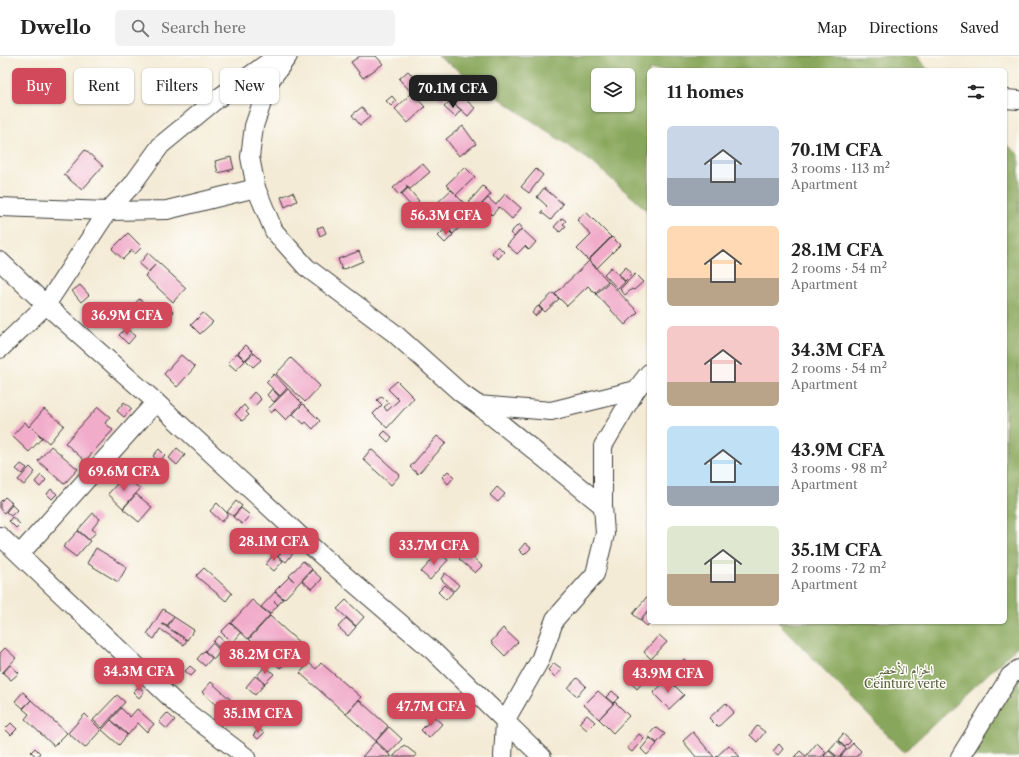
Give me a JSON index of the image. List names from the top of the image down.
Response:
{
  "parks": ["الحزام الأخضر Ceinture verte"],
  "page": {
    "header": "Dwello",
    "search": "Search here",
    "nav": ["Map", "Directions", "Saved"],
    "chip": [
      "Buy",
      "Rent",
      "Filters",
      "New"
    ],
    "heading": "11 homes",
    "price": [
      "70.1M CFA",
      "56.3M CFA",
      "36.9M CFA",
      "69.6M CFA",
      "28.1M CFA",
      "33.7M CFA",
      "38.2M CFA",
      "34.3M CFA",
      "43.9M CFA",
      "47.7M CFA",
      "35.1M CFA"
    ],
    "list": [
      {
        "name": "70.1M CFA",
        "note": "3 rooms · 113 m² · Apartment"
      },
      {
        "name": "28.1M CFA",
        "note": "2 rooms · 54 m² · Apartment"
      },
      {
        "name": "34.3M CFA",
        "note": "2 rooms · 54 m² · Apartment"
      },
      {
        "name": "43.9M CFA",
        "note": "3 rooms · 98 m² · Apartment"
      },
      {
        "name": "35.1M CFA",
        "note": "2 rooms · 72 m² · Apartment"
      }
    ]
  }
}
